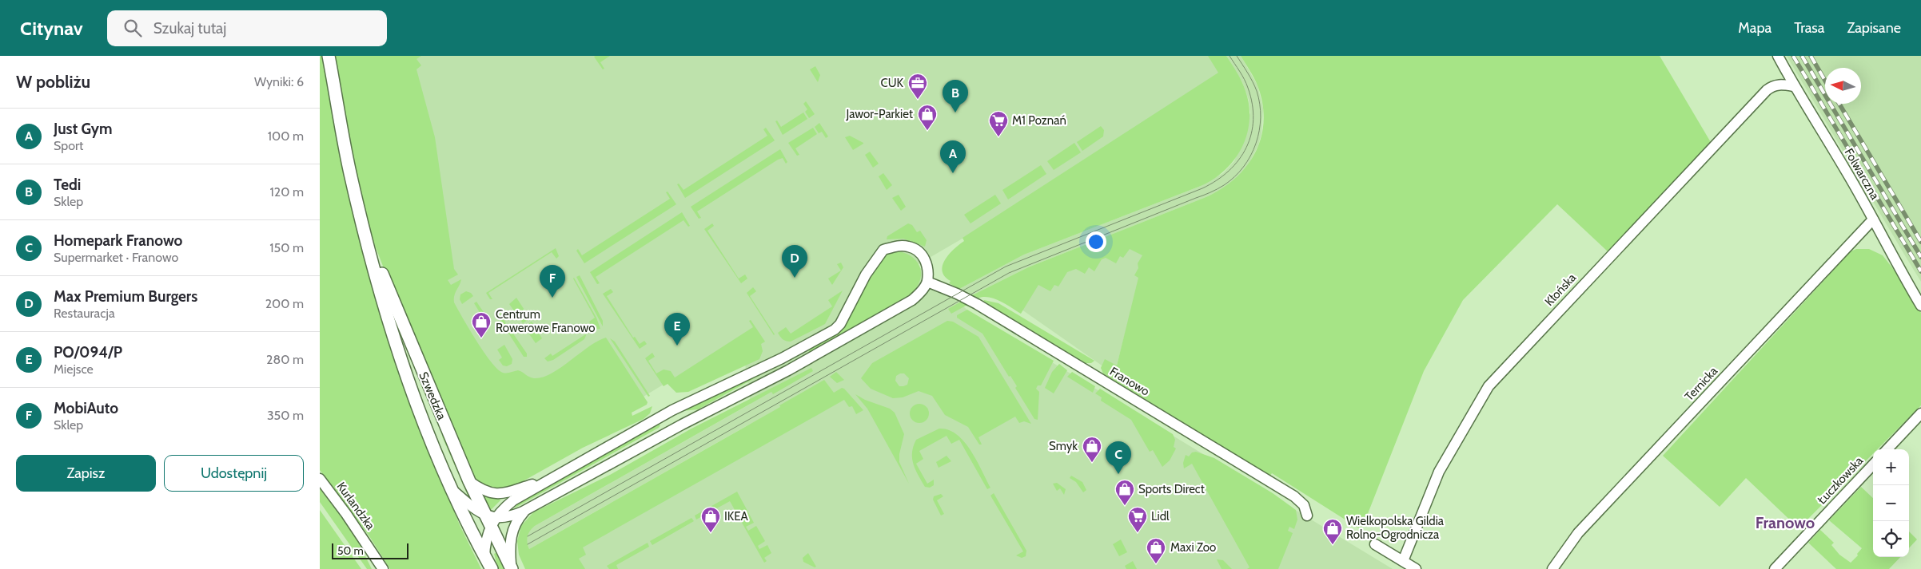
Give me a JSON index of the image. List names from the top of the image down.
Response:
{
  "streets": {
    "street": [
      "Folwarczna",
      "Kłońska",
      "Franowo",
      "Ternicka",
      "Szwedzka",
      "Łuczkowska",
      "Kurlandzka"
    ]
  },
  "crossings": [
    ["Folwarczna", "Kłońska"],
    ["Folwarczna", "Ternicka"]
  ],
  "districts": ["Franowo"],
  "places": {
    "office": ["CUK"],
    "shop": [
      "Jawor-Parkiet",
      "Centrum Rowerowe Franowo",
      "Smyk",
      "Sports Direct",
      "IKEA",
      "Wielkopolska Gildia Rolno-Ogrodnicza",
      "Maxi Zoo"
    ],
    "supermarket": ["M1 Poznań", "Lidl"]
  },
  "scale_bar": "50 m",
  "north": "left",
  "page": {
    "header": "Citynav",
    "search": "Szukaj tutaj",
    "nav": ["Mapa", "Trasa", "Zapisane"],
    "heading": ["W pobliżu", "Wyniki: 6"],
    "pins": [
      "B",
      "A",
      "D",
      "F",
      "E",
      "C"
    ],
    "list": [
      {
        "mark": "A",
        "name": "Just Gym",
        "note": "Sport",
        "value": "100 m"
      },
      {
        "mark": "B",
        "name": "Tedi",
        "note": "Sklep",
        "value": "120 m"
      },
      {
        "mark": "C",
        "name": "Homepark Franowo",
        "note": "Supermarket · Franowo",
        "value": "150 m"
      },
      {
        "mark": "D",
        "name": "Max Premium Burgers",
        "note": "Restauracja",
        "value": "200 m"
      },
      {
        "mark": "E",
        "name": "PO/094/P",
        "note": "Miejsce",
        "value": "280 m"
      },
      {
        "mark": "F",
        "name": "MobiAuto",
        "note": "Sklep",
        "value": "350 m"
      }
    ],
    "buttons": ["Zapisz", "Udostępnij"],
    "map_buttons": ["+", "−"],
    "scale": "50 m"
  }
}
